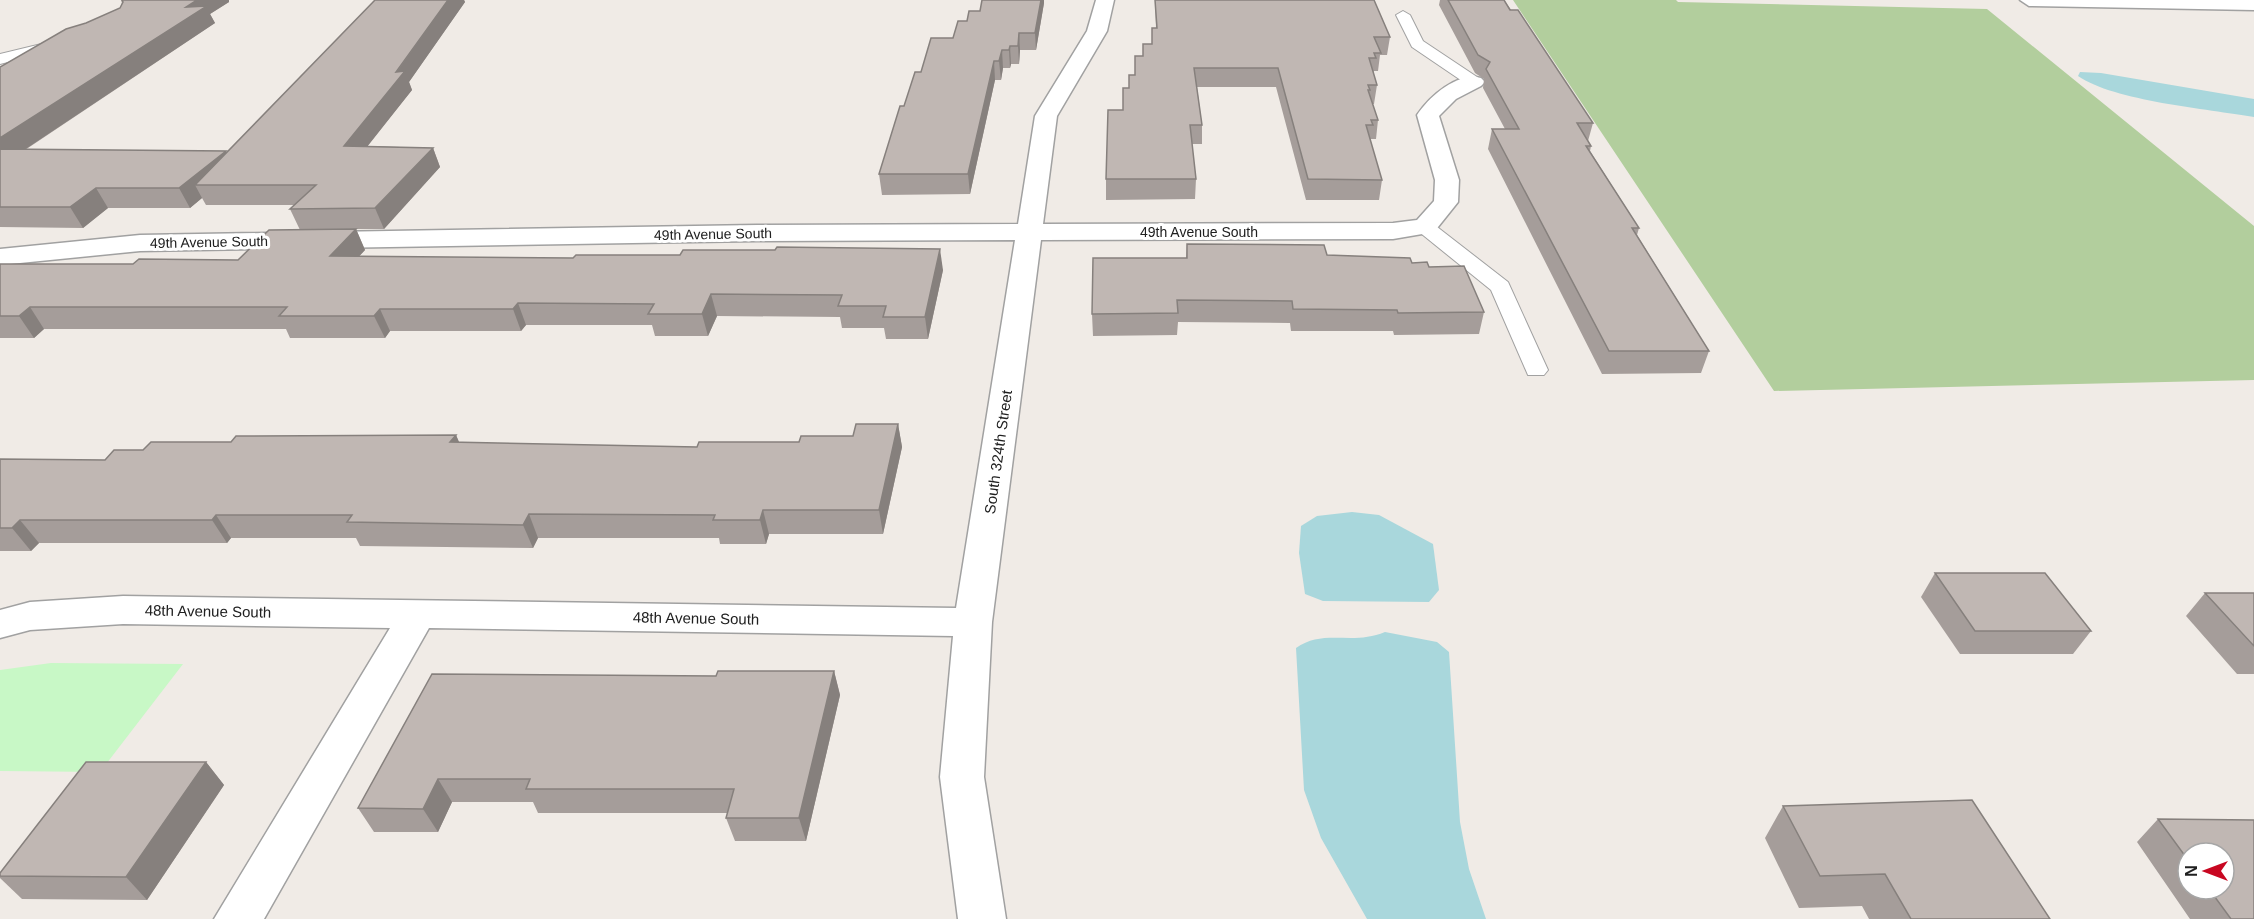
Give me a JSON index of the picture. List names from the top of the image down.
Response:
{
  "streets": {
    "street": ["49th Avenue South", "South 324th Street", "48th Avenue South"]
  },
  "crossings": [
    ["49th Avenue South", "South 324th Street"],
    ["South 324th Street", "48th Avenue South"]
  ],
  "north": "left"
}
